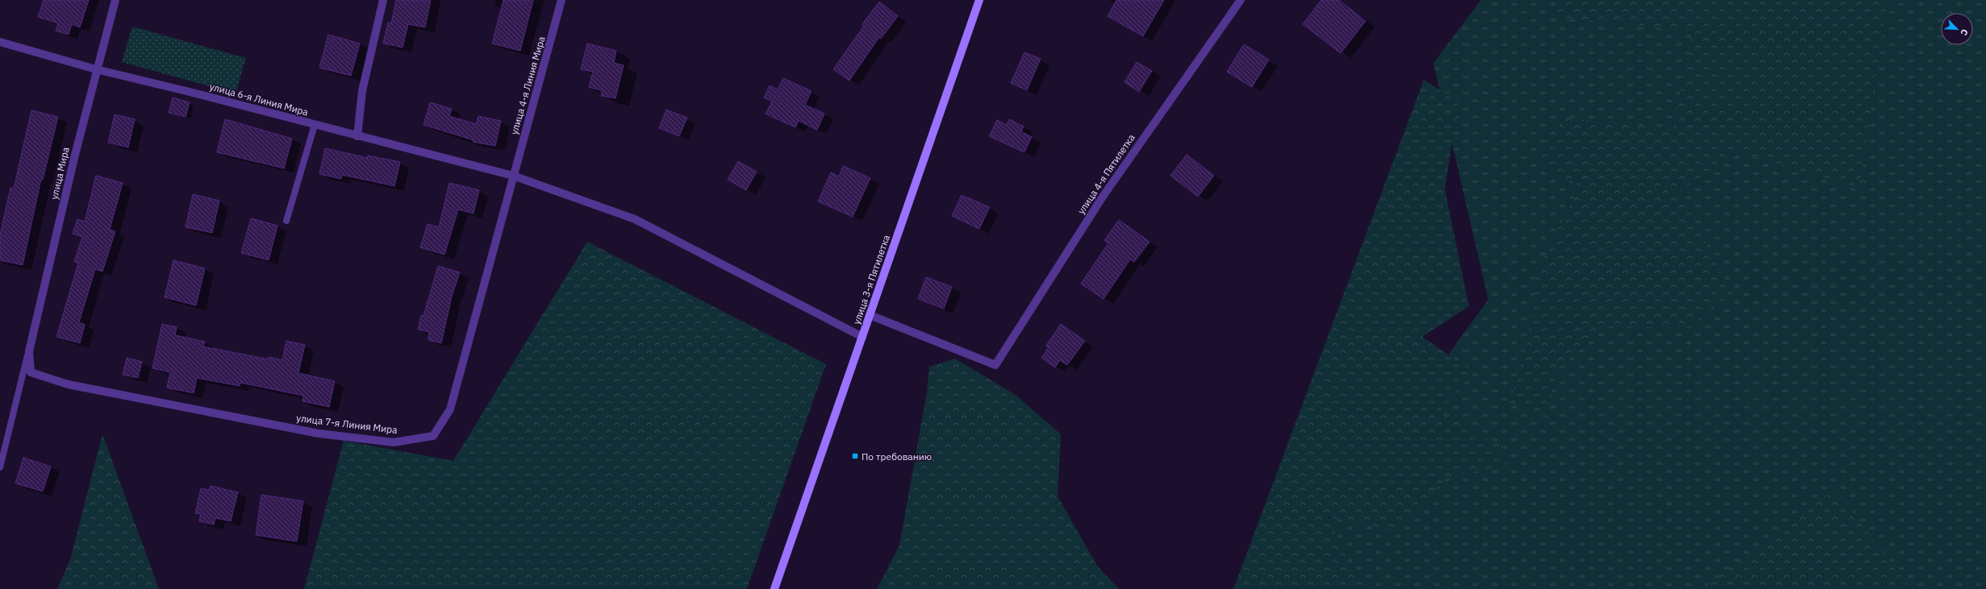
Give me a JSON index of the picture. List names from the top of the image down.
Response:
{
  "streets": {
    "main road": ["улица 3-я Пятилетка"],
    "street": [
      "улица 4-я Линия Мира",
      "улица 6-я Линия Мира",
      "улица Мира",
      "улица 4-я Пятилетка",
      "улица 7-я Линия Мира"
    ]
  },
  "crossings": [
    ["улица 4-я Линия Мира", "улица 6-я Линия Мира"],
    ["улица 4-я Линия Мира", "улица 7-я Линия Мира"],
    ["улица 6-я Линия Мира", "улица Мира"],
    ["улица 6-я Линия Мира", "улица 3-я Пятилетка"],
    ["улица 6-я Линия Мира", "улица 7-я Линия Мира"],
    ["улица Мира", "улица 7-я Линия Мира"],
    ["улица 4-я Пятилетка", "улица 3-я Пятилетка"]
  ],
  "places": {
    "transit": ["По требованию"]
  },
  "north": "bottom right"
}
